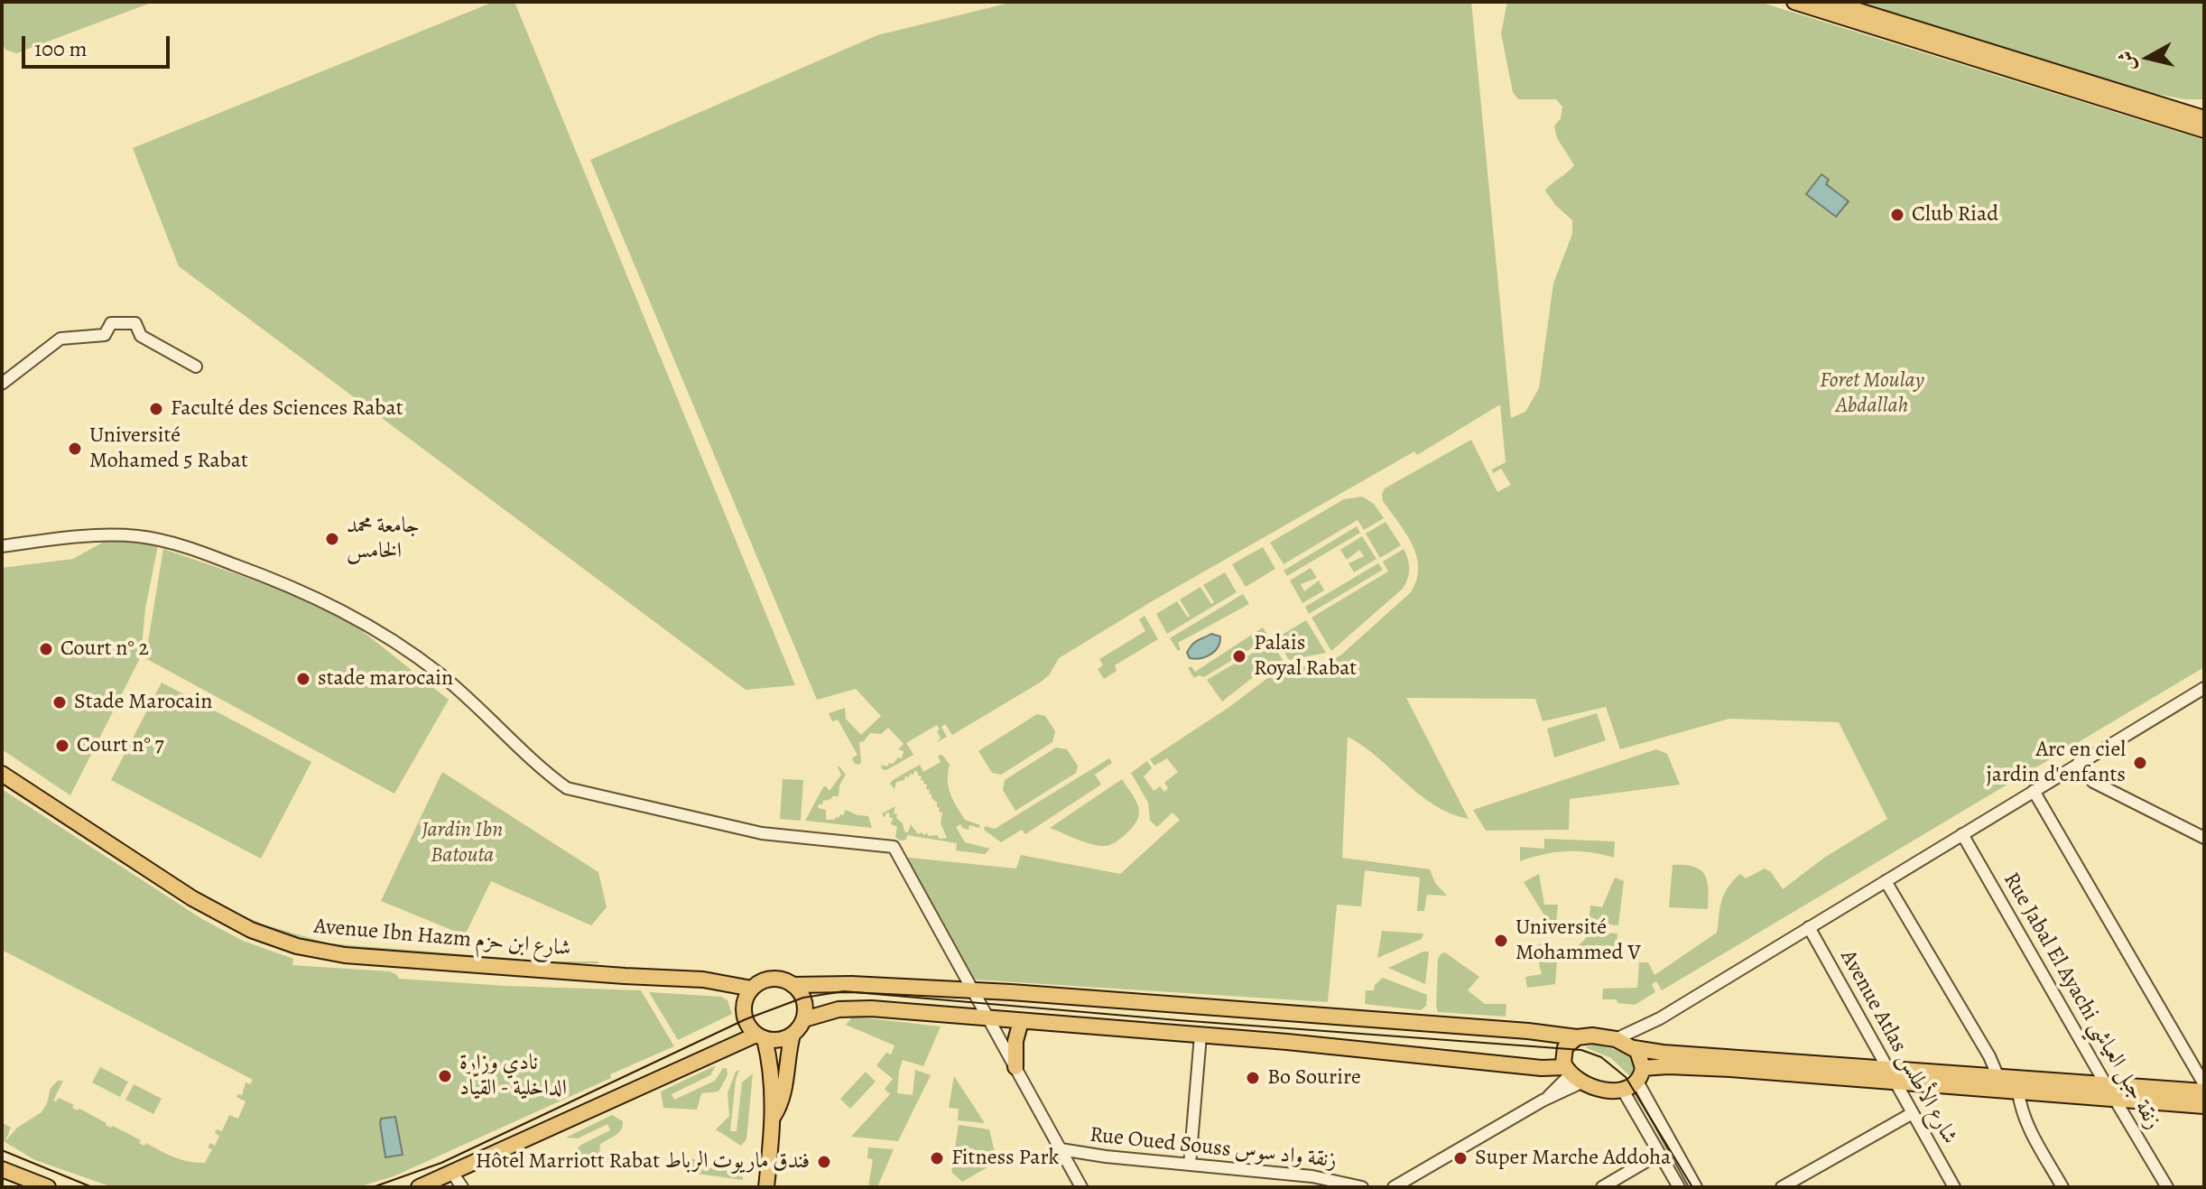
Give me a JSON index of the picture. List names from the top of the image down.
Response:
{
  "streets": {
    "main road": ["Avenue Ibn Hazm شارع ابن حزم"],
    "street": ["Rue Jabal El Ayachi زنقة جبل العياشي", "Avenue Atlas شارع الأطلس", "Rue Oued Souss زنقة واد سوس"]
  },
  "parks": ["Foret Moulay Abdallah", "Jardin Ibn Batouta"],
  "places": [
    "Club Riad",
    "Faculté des Sciences Rabat",
    "Université Mohamed 5 Rabat",
    "جامعة محمد الخامس",
    "Court n° 2",
    "Palais Royal Rabat",
    "stade marocain",
    "Stade Marocain",
    "Court n° 7",
    "Arc en ciel jardin d'enfants",
    "Université Mohammed V",
    "نادي وزارة الداخلية - القيّاد",
    "Bo Sourire",
    "Fitness Park",
    "Super Marche Addoha",
    "Hôtel Marriott Rabat فندق ماريوت الرباط"
  ],
  "scale_bar": "100 m",
  "north": "left"
}
